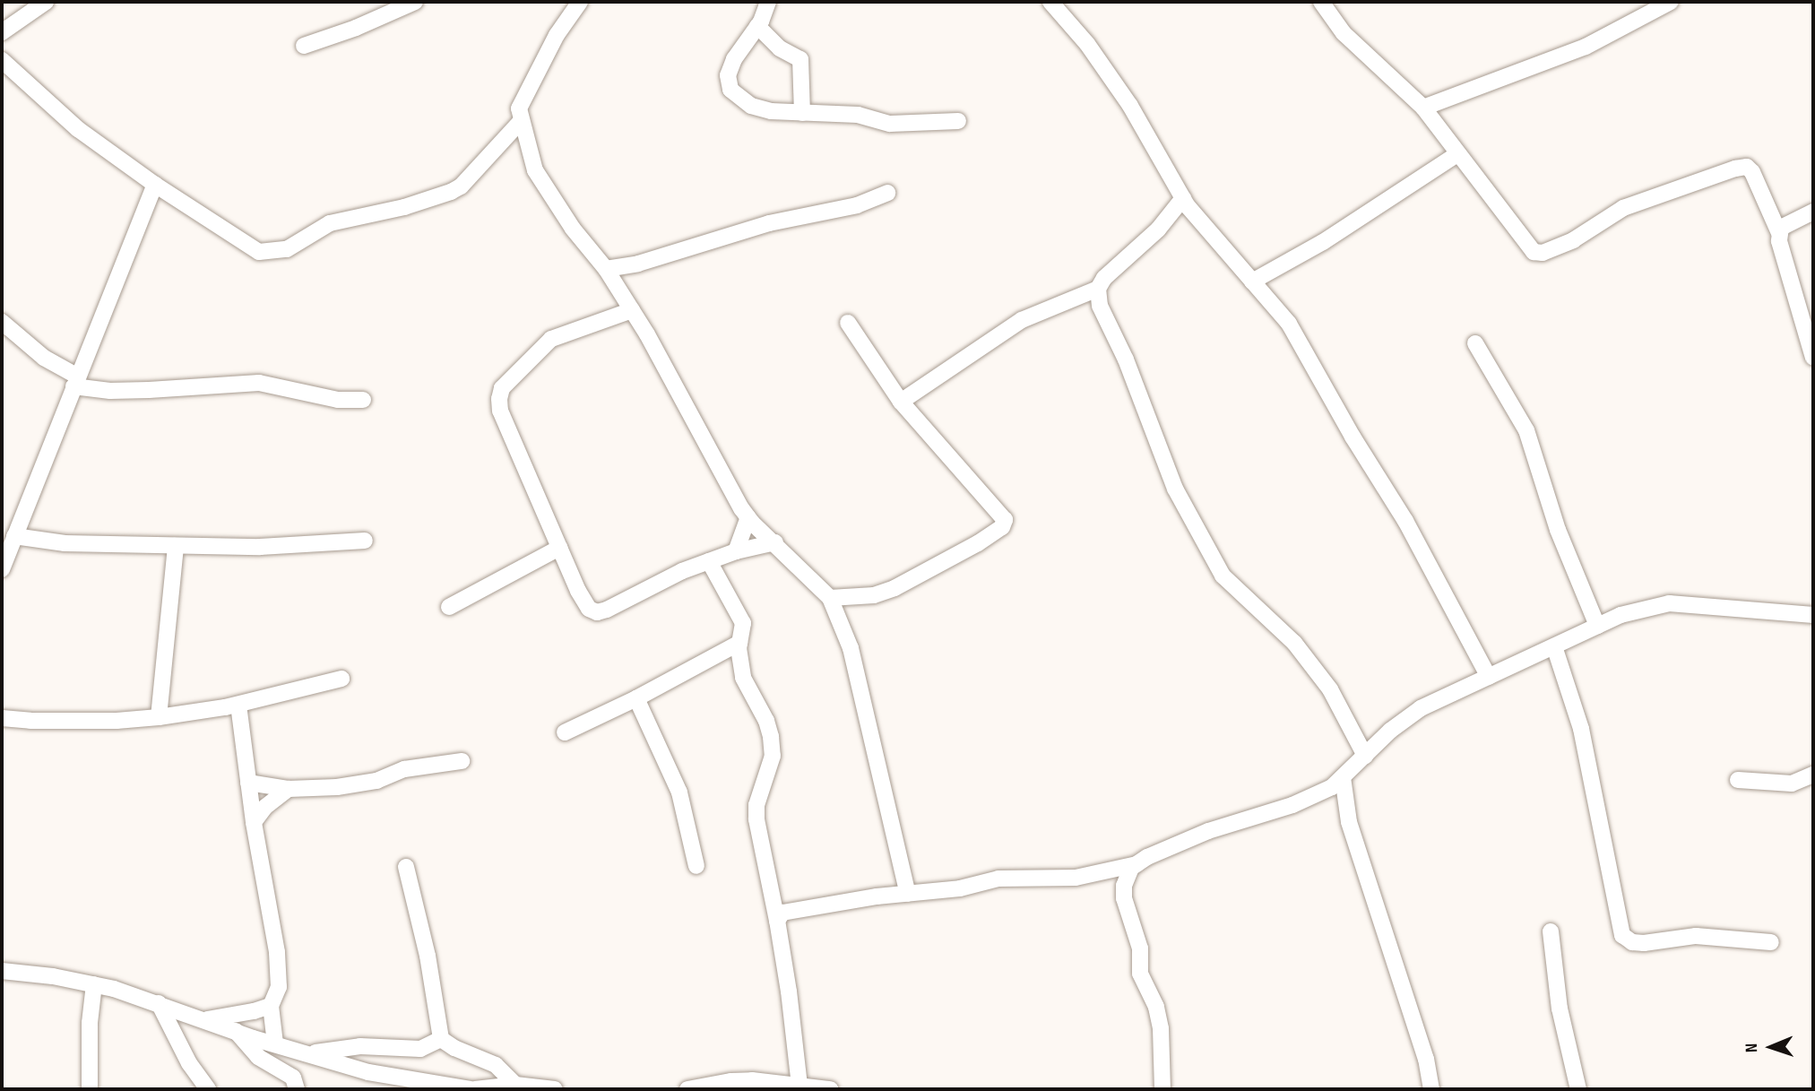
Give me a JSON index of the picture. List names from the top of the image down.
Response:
{
  "north": "left"
}
